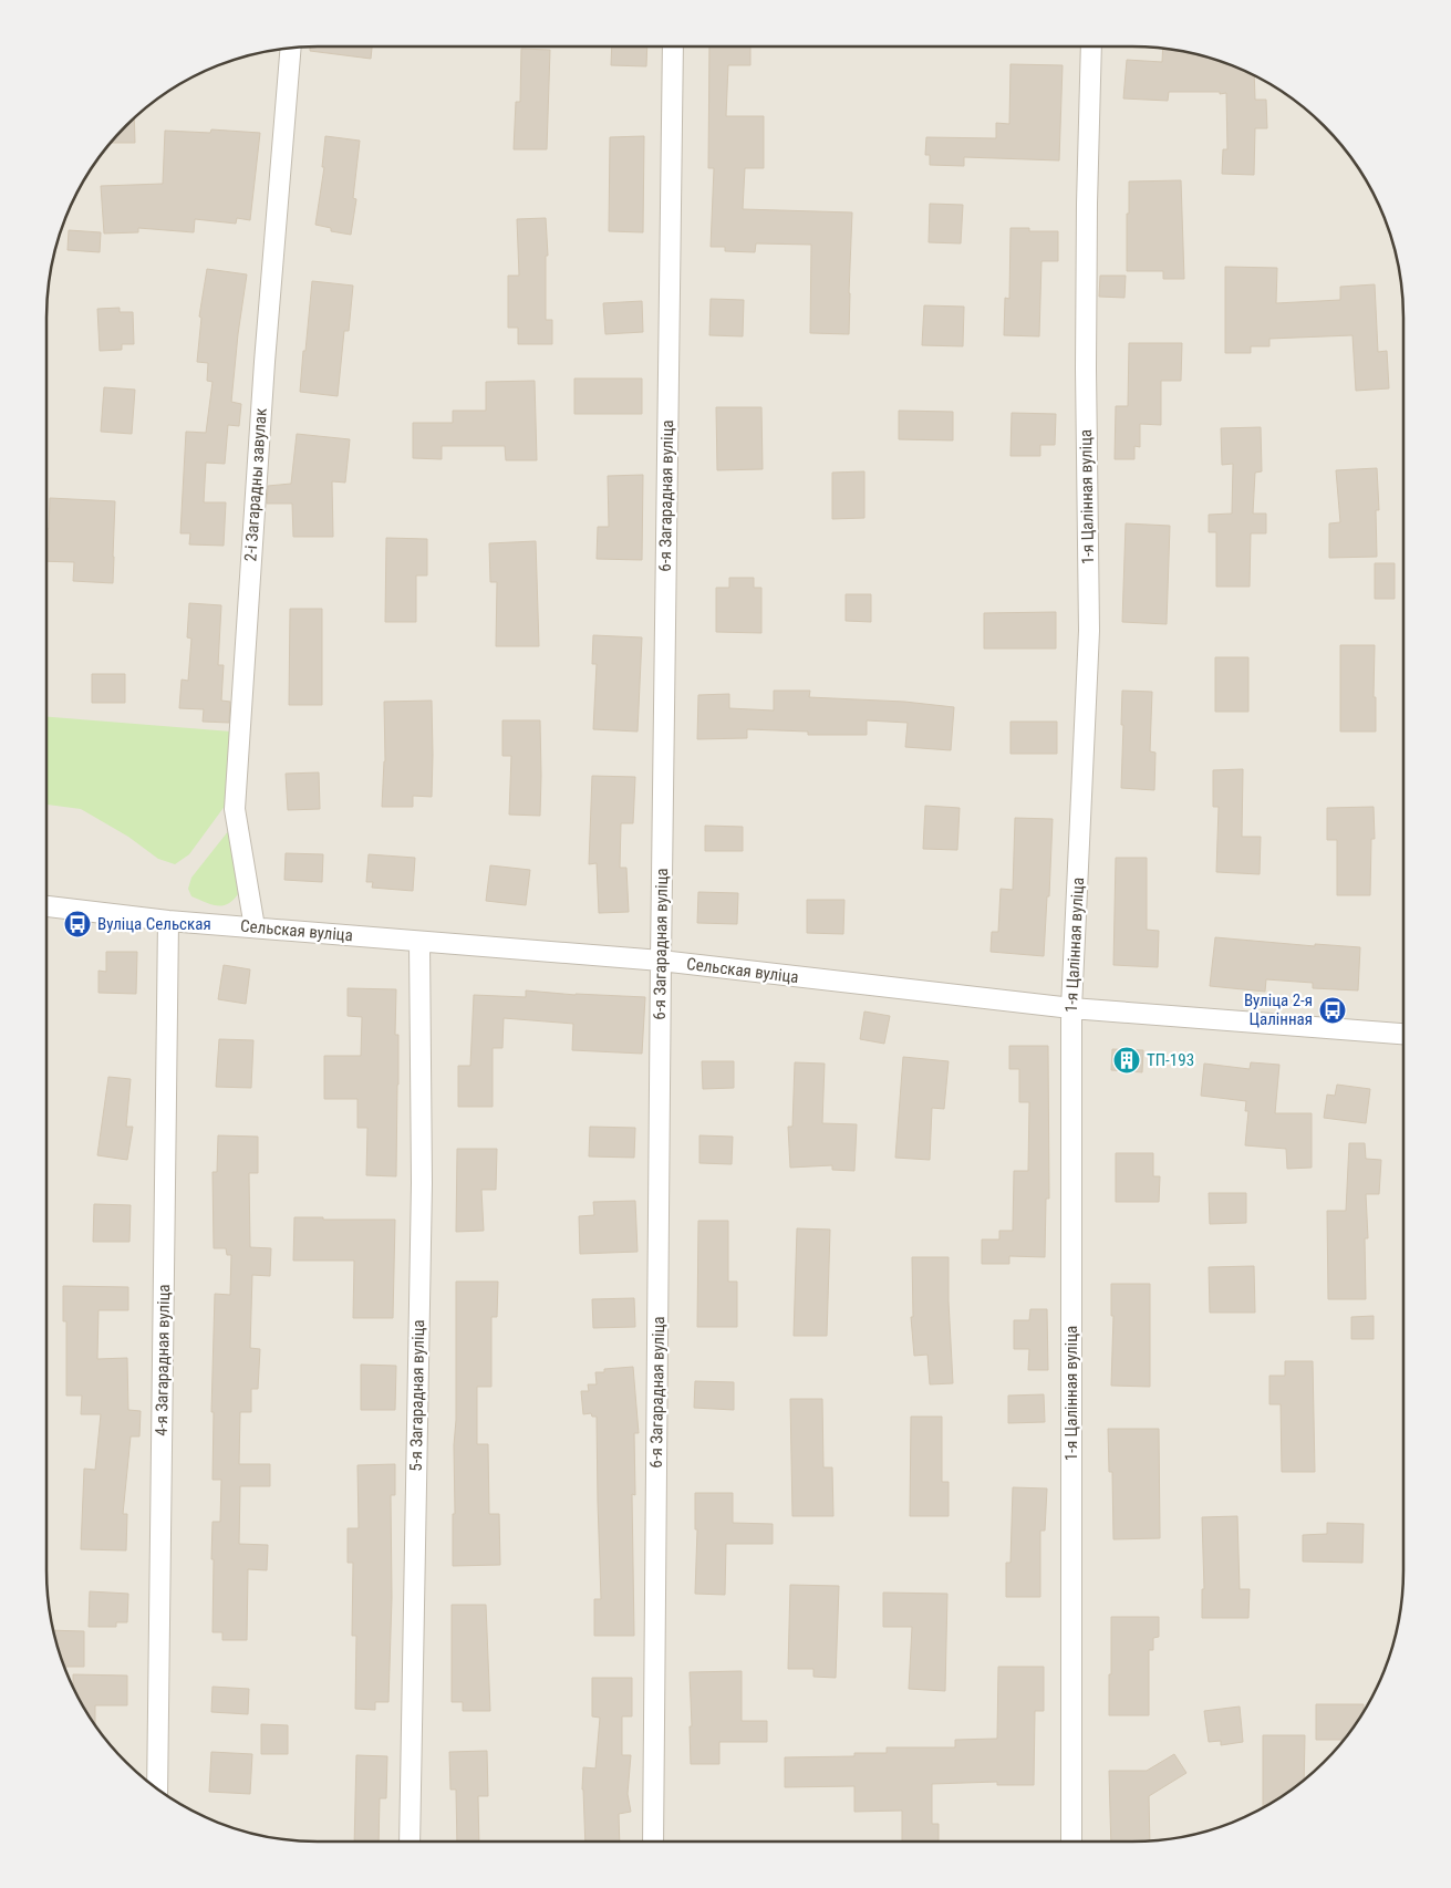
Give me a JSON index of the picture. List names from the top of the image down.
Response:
{
  "streets": {
    "street": [
      "2-і Загарадны завулак",
      "6-я Загарадная вуліца",
      "1-я Цалінная вуліца",
      "Сельская вуліца",
      "4-я Загарадная вуліца",
      "5-я Загарадная вуліца"
    ]
  },
  "crossings": [
    ["2-і Загарадны завулак", "Сельская вуліца"],
    ["6-я Загарадная вуліца", "Сельская вуліца"],
    ["1-я Цалінная вуліца", "Сельская вуліца"],
    ["Сельская вуліца", "4-я Загарадная вуліца"],
    ["Сельская вуліца", "5-я Загарадная вуліца"]
  ],
  "places": {
    "bus stop": ["Вуліца Сельская", "Вуліца 2-я Цалінная"],
    "building": ["ТП-193"]
  }
}
